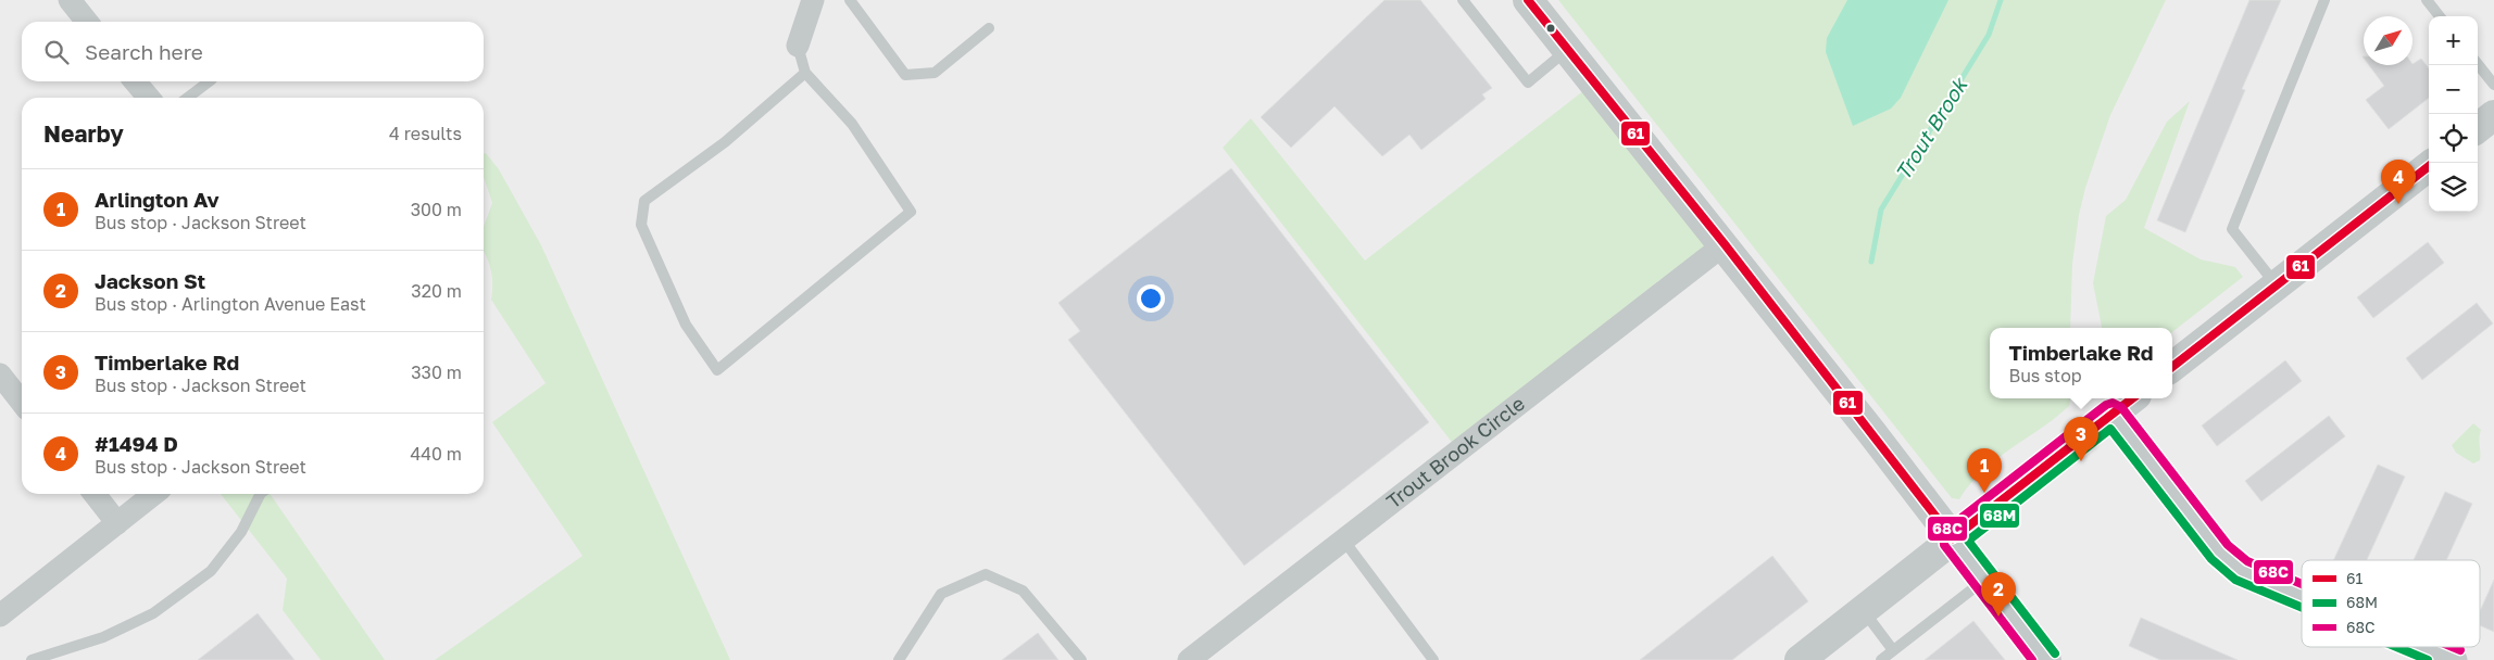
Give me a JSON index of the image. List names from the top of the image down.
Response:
{
  "streets": {
    "street": ["Trout Brook Circle"]
  },
  "water": ["Trout Brook"],
  "lines": ["transit line 61", "transit line 68C", "transit line 68M"],
  "legend": ["61", "68M", "68C"],
  "north": "top right",
  "page": {
    "map_buttons": ["+", "−"],
    "search": "Search here",
    "heading": ["Nearby", "4 results"],
    "pins": [
      "4",
      "3",
      "1",
      "2"
    ],
    "list": [
      {
        "mark": "1",
        "name": "Arlington Av",
        "note": "Bus stop · Jackson Street",
        "value": "300 m"
      },
      {
        "mark": "2",
        "name": "Jackson St",
        "note": "Bus stop · Arlington Avenue East",
        "value": "320 m"
      },
      {
        "mark": "3",
        "name": "Timberlake Rd",
        "note": "Bus stop · Jackson Street",
        "value": "330 m"
      },
      {
        "mark": "4",
        "name": "#1494 D",
        "note": "Bus stop · Jackson Street",
        "value": "440 m"
      }
    ],
    "popup": ["Timberlake Rd", "Bus stop"]
  }
}
